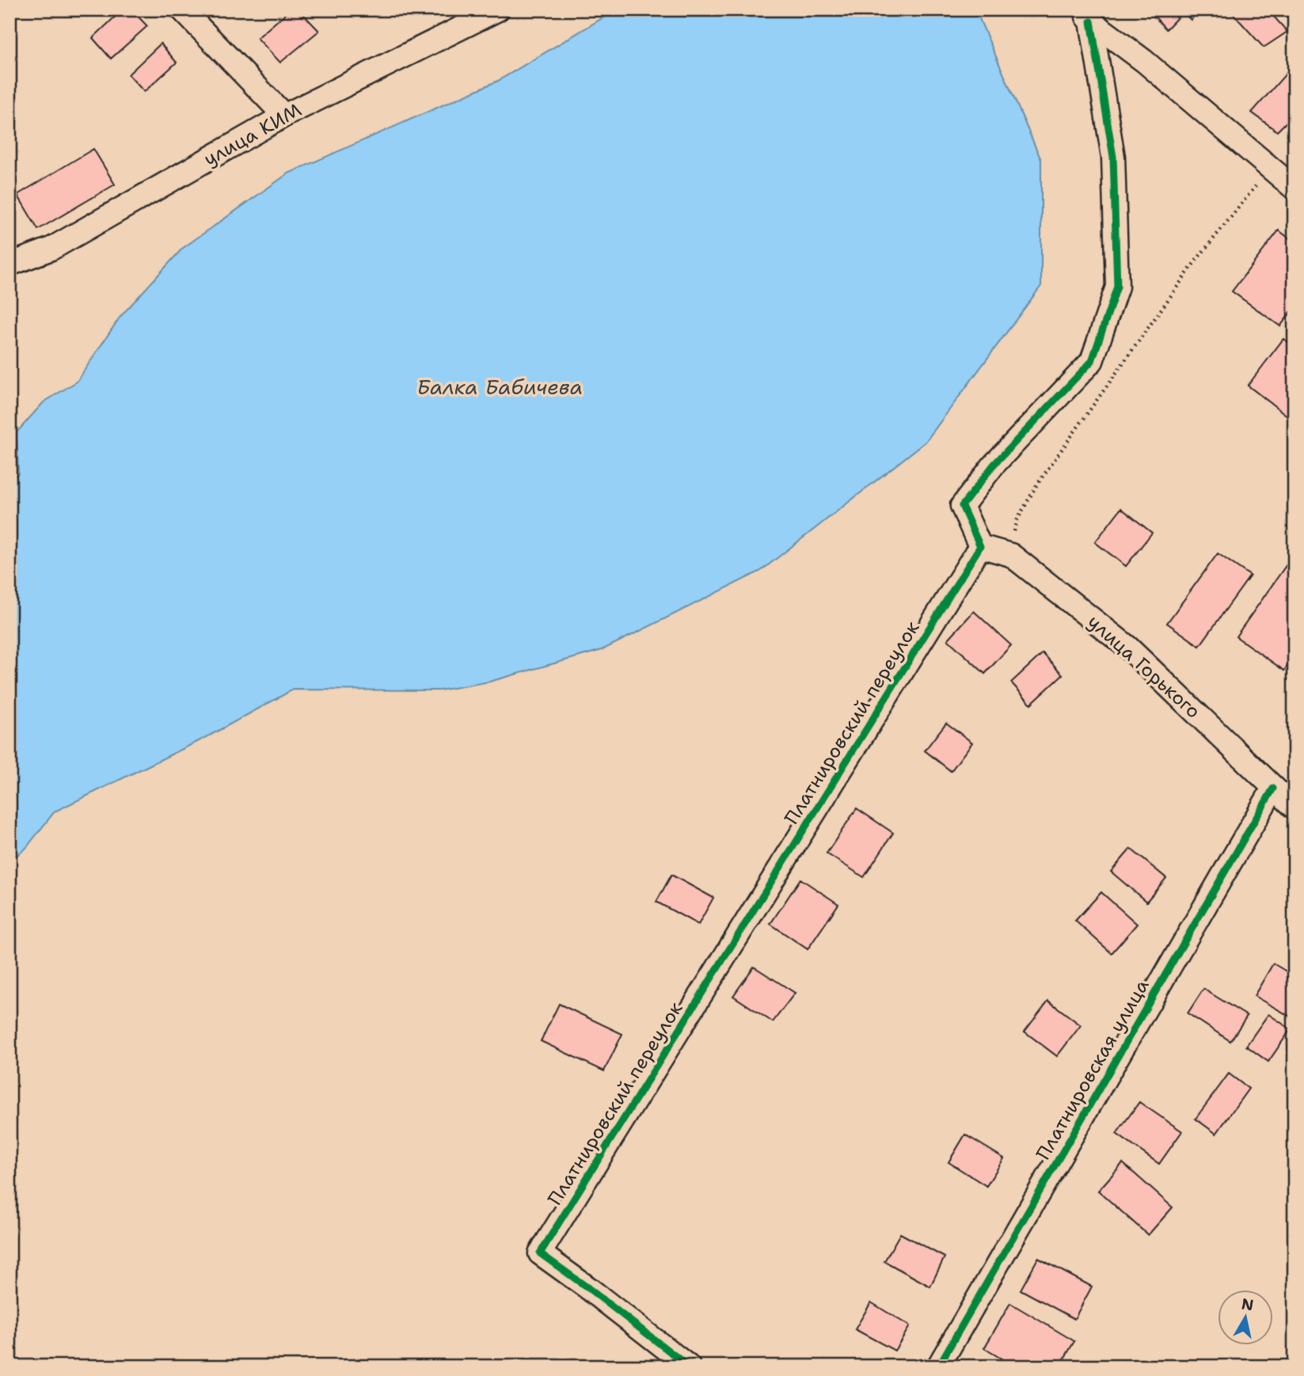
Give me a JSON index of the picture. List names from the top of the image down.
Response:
{
  "streets": {
    "street": [
      "улица КИМ",
      "улица Горького",
      "Платнировский переулок",
      "Платнировская улица"
    ]
  },
  "crossings": [
    ["улица Горького", "Платнировский переулок"],
    ["улица Горького", "Платнировская улица"]
  ],
  "water": ["Балка Бабичева"],
  "north": "top"
}
